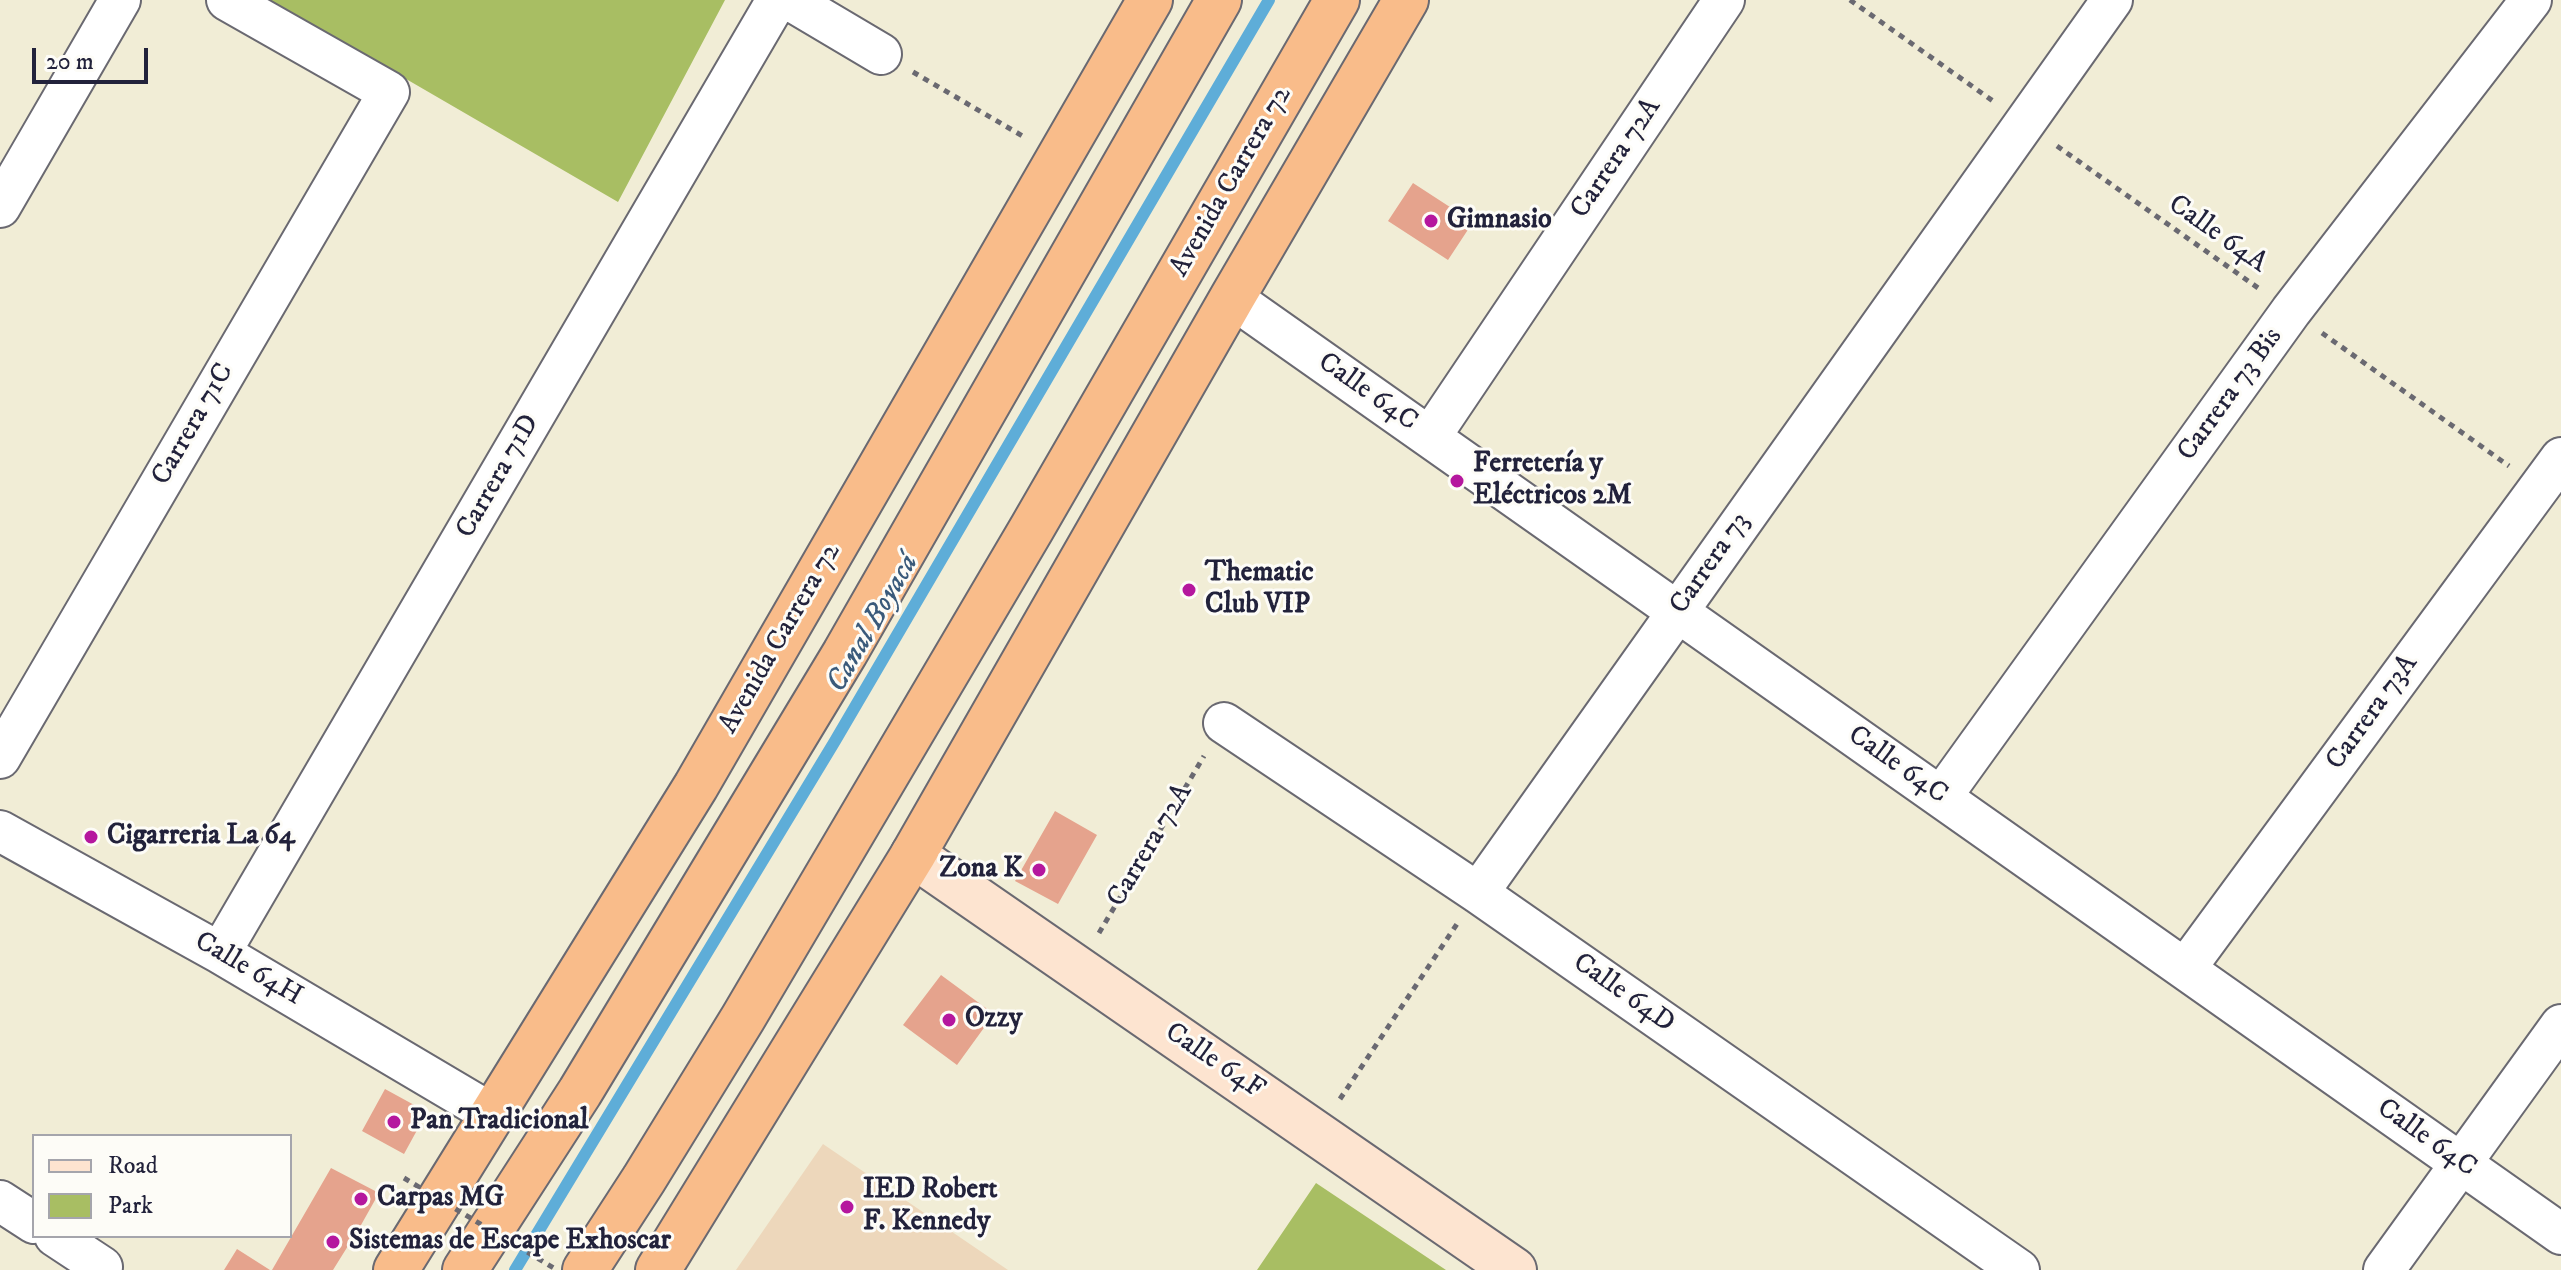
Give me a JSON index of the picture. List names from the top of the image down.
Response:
{
  "streets": {
    "highway": ["Avenida Carrera 72"],
    "street": [
      "Carrera 72A",
      "Calle 64C",
      "Carrera 73 Bis",
      "Carrera 71C",
      "Carrera 71D",
      "Carrera 73",
      "Carrera 73A",
      "Calle 64H",
      "Calle 64D",
      "Calle 64F"
    ],
    "path": ["Calle 64A"]
  },
  "crossings": [
    ["Carrera 72A", "Calle 64C"],
    ["Carrera 72A", "Calle 64D"],
    ["Carrera 72A", "Calle 64F"],
    ["Avenida Carrera 72", "Calle 64C"],
    ["Avenida Carrera 72", "Calle 64H"],
    ["Avenida Carrera 72", "Calle 64F"],
    ["Calle 64A", "Carrera 73 Bis"],
    ["Calle 64A", "Carrera 73"],
    ["Calle 64A", "Carrera 73A"],
    ["Calle 64C", "Carrera 73 Bis"],
    ["Calle 64C", "Carrera 73"],
    ["Calle 64C", "Carrera 73A"],
    ["Carrera 71D", "Calle 64H"],
    ["Carrera 73", "Calle 64D"]
  ],
  "water": ["Canal Boyacá"],
  "places": [
    "Gimnasio",
    "Ferretería y Eléctricos 2M",
    "Thematic Club VIP",
    "Cigarreria La 64",
    "Zona K",
    "Ozzy",
    "Pan Tradicional",
    "Carpas MG",
    "IED Robert F. Kennedy",
    "Sistemas de Escape Exhoscar"
  ],
  "legend": ["Road", "Park"],
  "scale_bar": "20 m"
}
